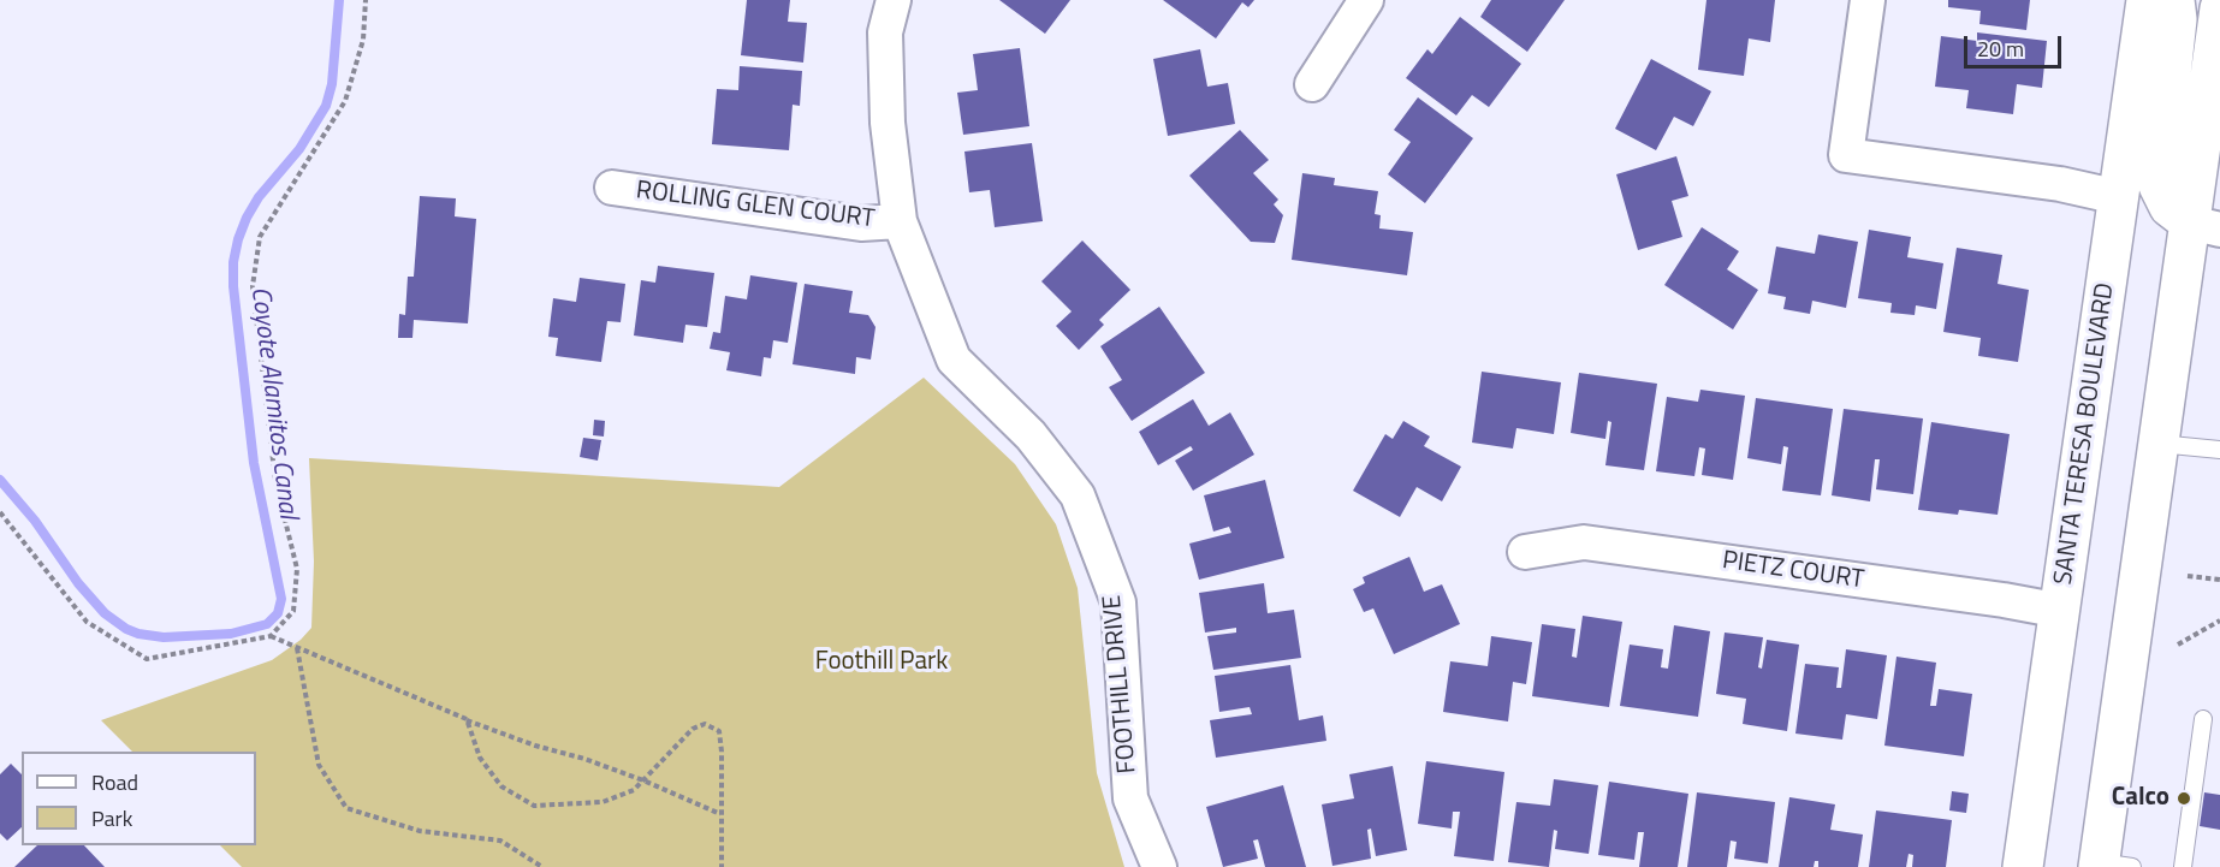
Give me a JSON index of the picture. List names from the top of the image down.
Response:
{
  "streets": {
    "main road": ["SANTA TERESA BOULEVARD"],
    "street": ["ROLLING GLEN COURT", "PIETZ COURT", "FOOTHILL DRIVE"]
  },
  "crossings": [
    ["ROLLING GLEN COURT", "FOOTHILL DRIVE"],
    ["SANTA TERESA BOULEVARD", "PIETZ COURT"]
  ],
  "water": ["Coyote Alamitos Canal"],
  "parks": ["Foothill Park"],
  "places": ["Calco"],
  "legend": ["Road", "Park"],
  "scale_bar": "20 m"
}
